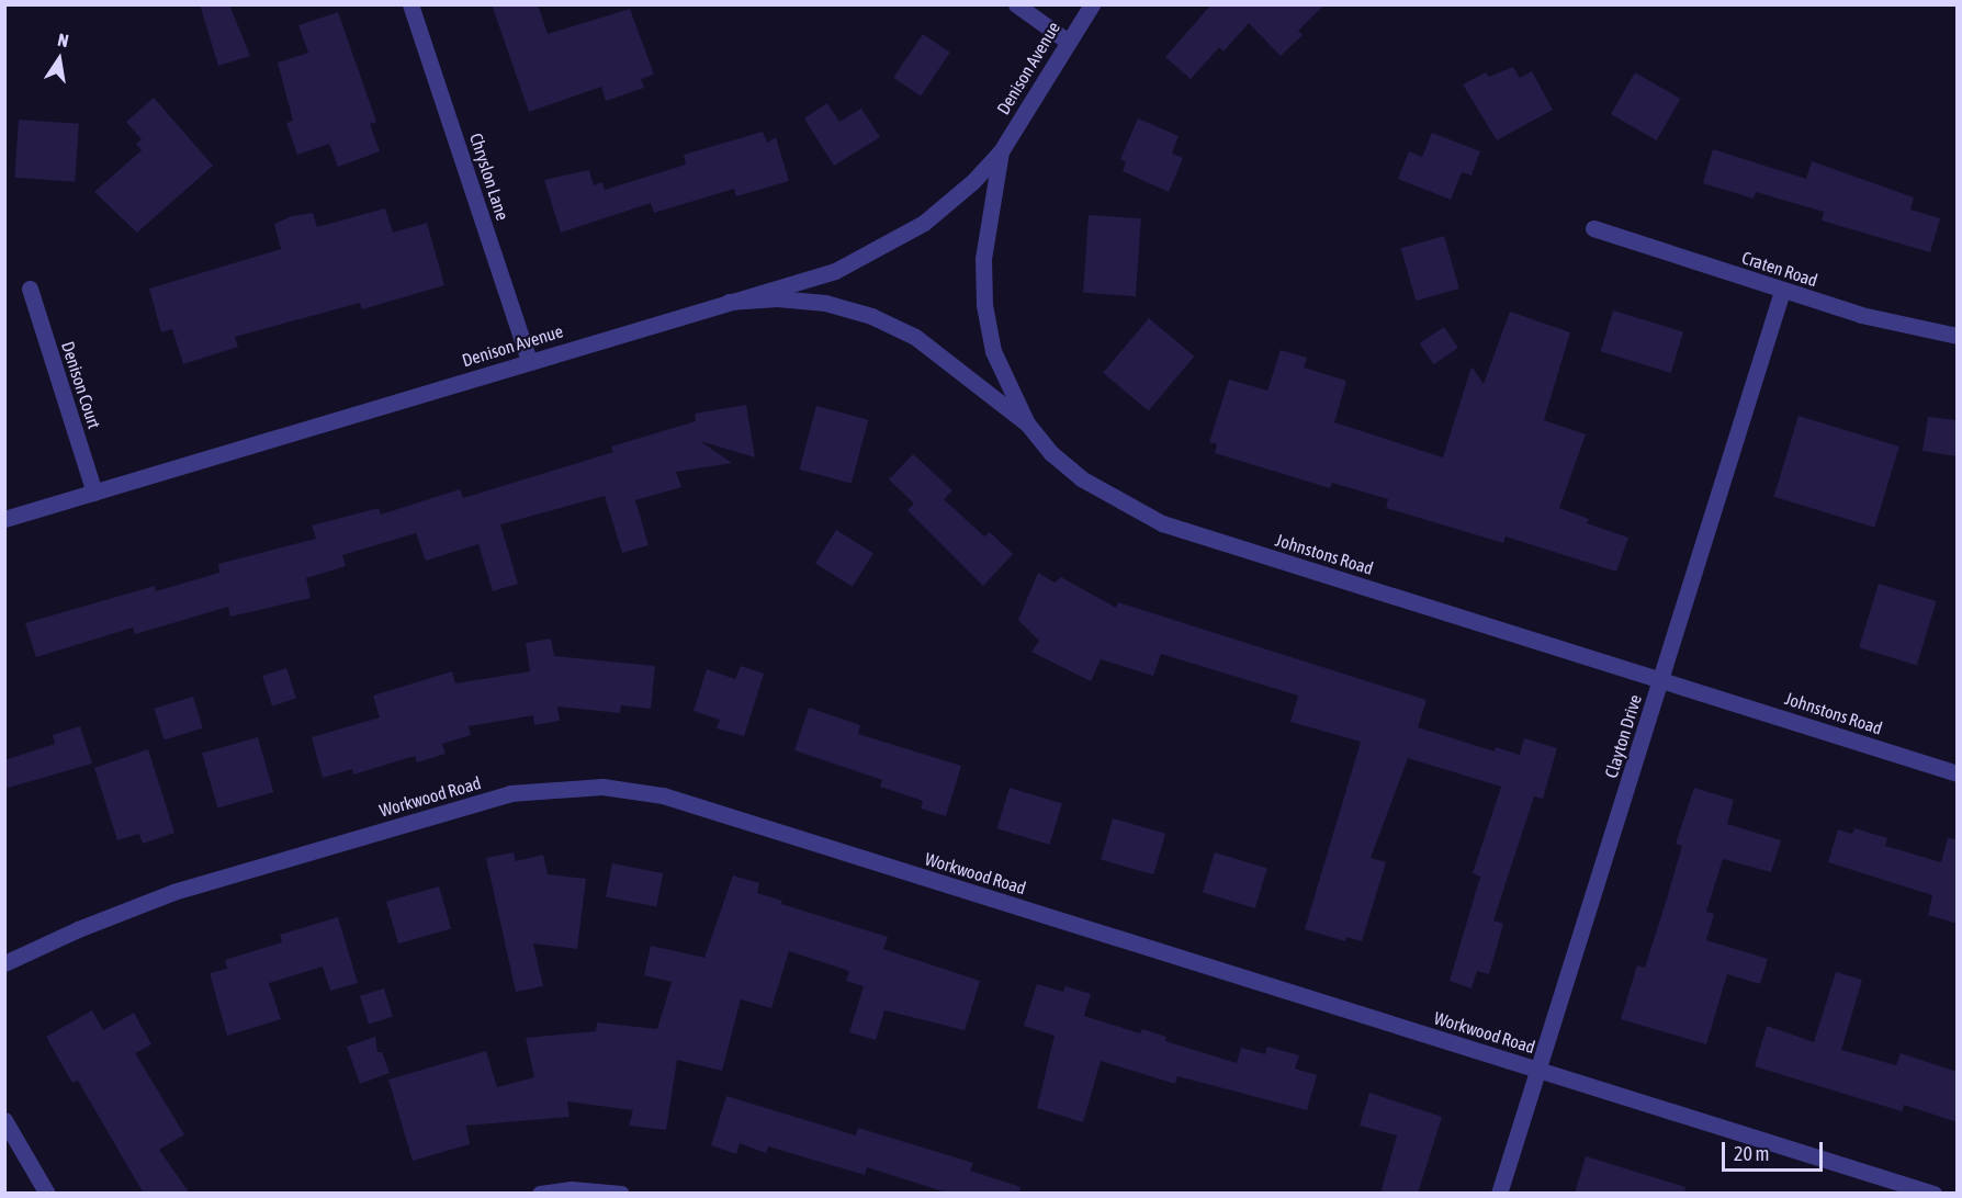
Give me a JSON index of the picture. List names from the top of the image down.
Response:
{
  "streets": {
    "street": [
      "Denison Avenue",
      "Chryslon Lane",
      "Craten Road",
      "Denison Court",
      "Johnstons Road",
      "Clayton Drive",
      "Workwood Road"
    ]
  },
  "crossings": [
    ["Denison Avenue", "Chryslon Lane"],
    ["Denison Avenue", "Denison Court"],
    ["Denison Avenue", "Johnstons Road"],
    ["Craten Road", "Clayton Drive"],
    ["Johnstons Road", "Clayton Drive"],
    ["Clayton Drive", "Workwood Road"]
  ],
  "scale_bar": "20 m",
  "north": "top"
}
